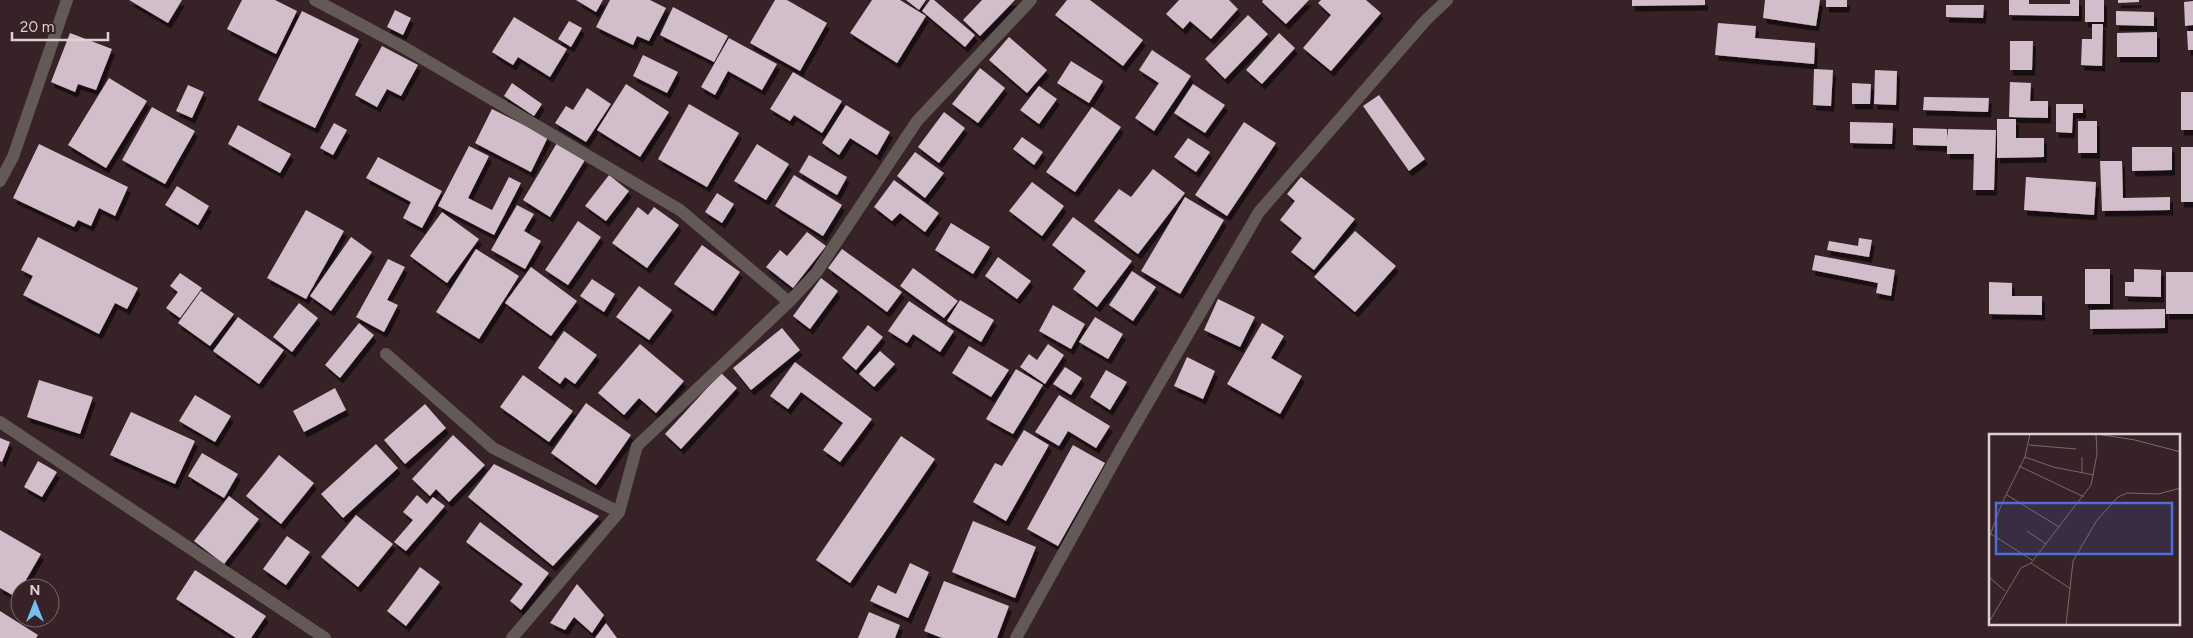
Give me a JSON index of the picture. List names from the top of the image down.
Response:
{
  "scale_bar": "20 m",
  "north": "top"
}
